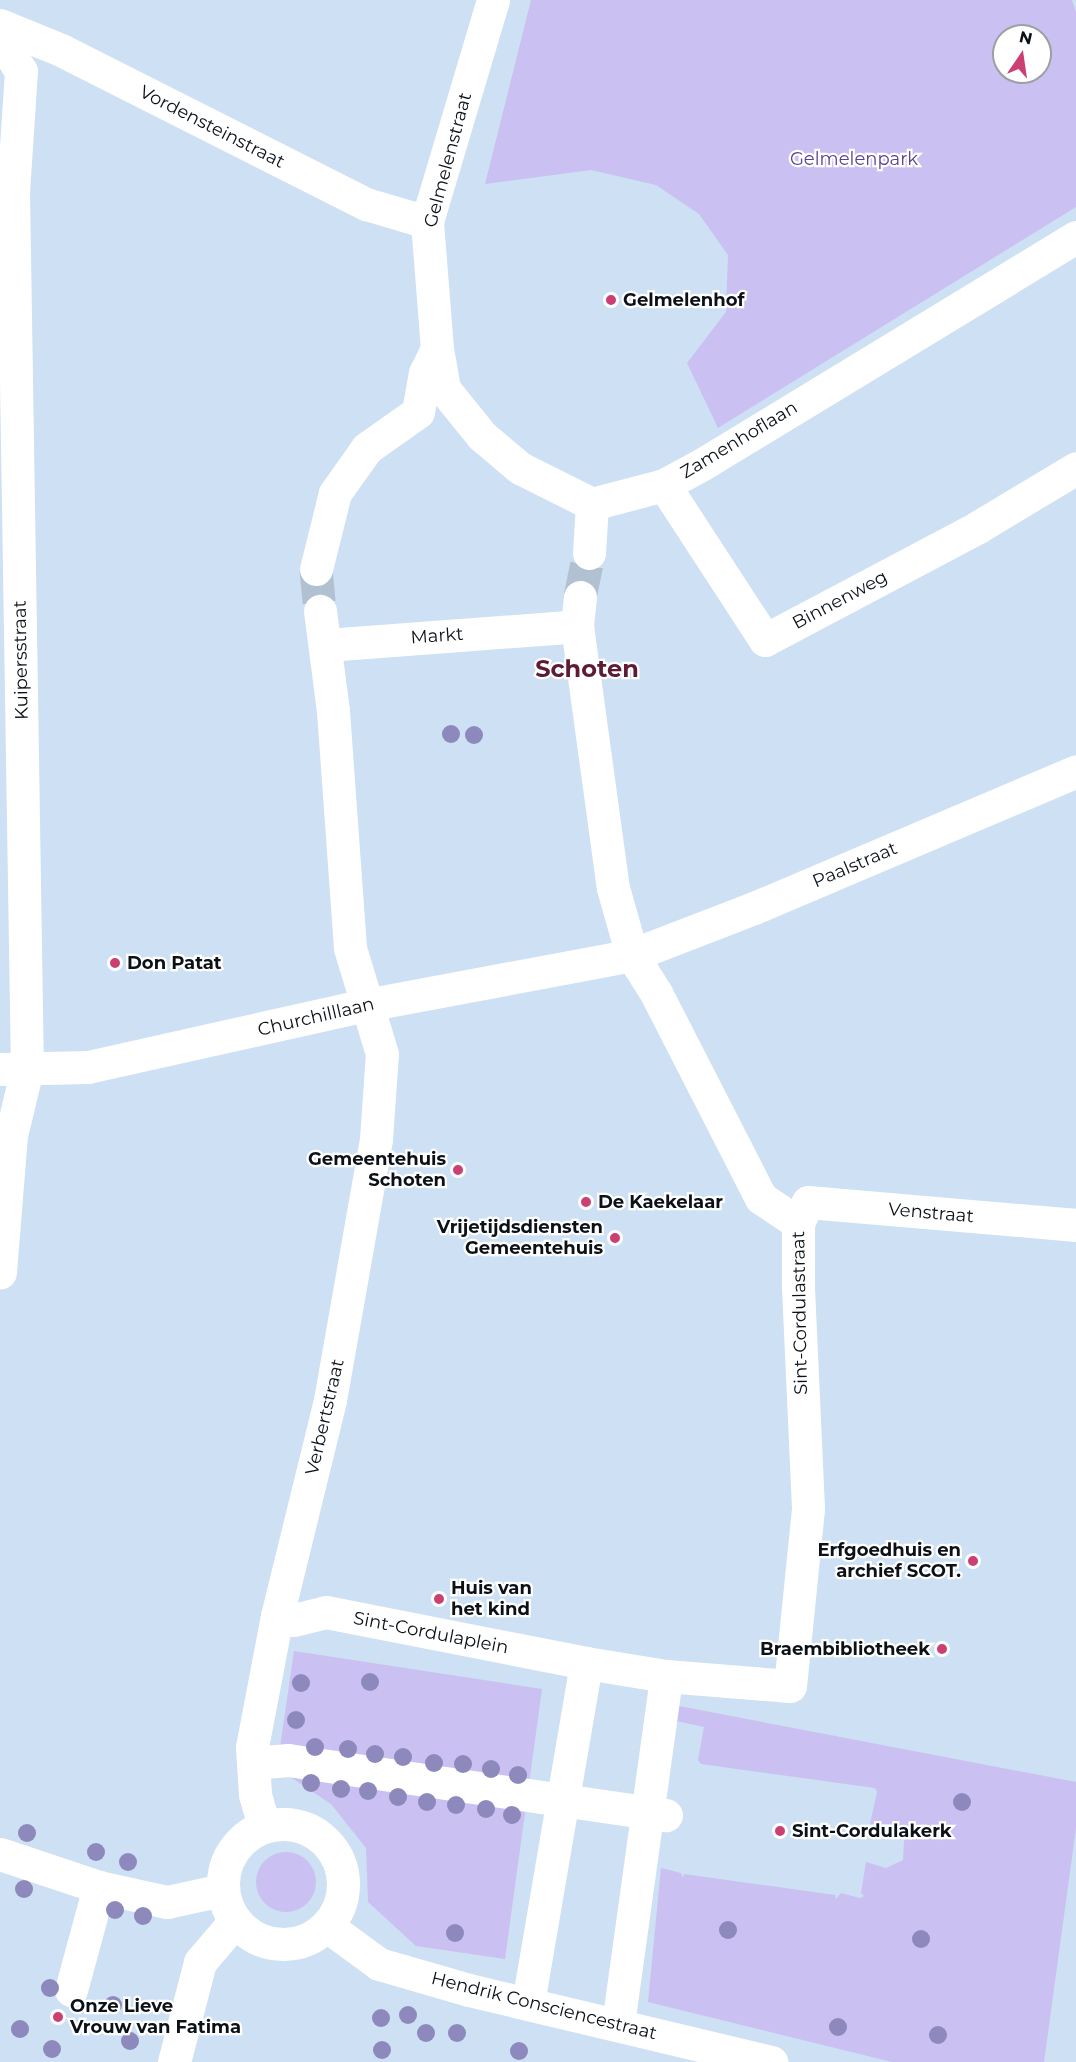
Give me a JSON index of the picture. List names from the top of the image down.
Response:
{
  "streets": {
    "street": [
      "Vordensteinstraat",
      "Gelmelenstraat",
      "Zamenhoflaan",
      "Binnenweg",
      "Markt",
      "Kuipersstraat",
      "Paalstraat",
      "Churchilllaan",
      "Venstraat",
      "Sint-Cordulastraat",
      "Verbertstraat",
      "Sint-Cordulaplein",
      "Hendrik Consciencestraat"
    ]
  },
  "crossings": [
    ["Vordensteinstraat", "Gelmelenstraat"],
    ["Vordensteinstraat", "Kuipersstraat"],
    ["Zamenhoflaan", "Binnenweg"],
    ["Markt", "Paalstraat"],
    ["Markt", "Churchilllaan"],
    ["Markt", "Sint-Cordulastraat"],
    ["Kuipersstraat", "Churchilllaan"],
    ["Paalstraat", "Churchilllaan"],
    ["Paalstraat", "Sint-Cordulastraat"],
    ["Churchilllaan", "Sint-Cordulastraat"],
    ["Churchilllaan", "Verbertstraat"],
    ["Venstraat", "Sint-Cordulastraat"],
    ["Sint-Cordulastraat", "Sint-Cordulaplein"],
    ["Verbertstraat", "Sint-Cordulaplein"],
    ["Verbertstraat", "Hendrik Consciencestraat"]
  ],
  "districts": ["Schoten"],
  "parks": ["Gelmelenpark"],
  "places": [
    "Gelmelenhof",
    "Don Patat",
    "Gemeentehuis Schoten",
    "De Kaekelaar",
    "Vrijetijdsdiensten Gemeentehuis",
    "Erfgoedhuis en archief SCOT.",
    "Huis van het kind",
    "Braembibliotheek",
    "Sint-Cordulakerk",
    "Onze Lieve Vrouw van Fatima"
  ],
  "north": "top"
}
